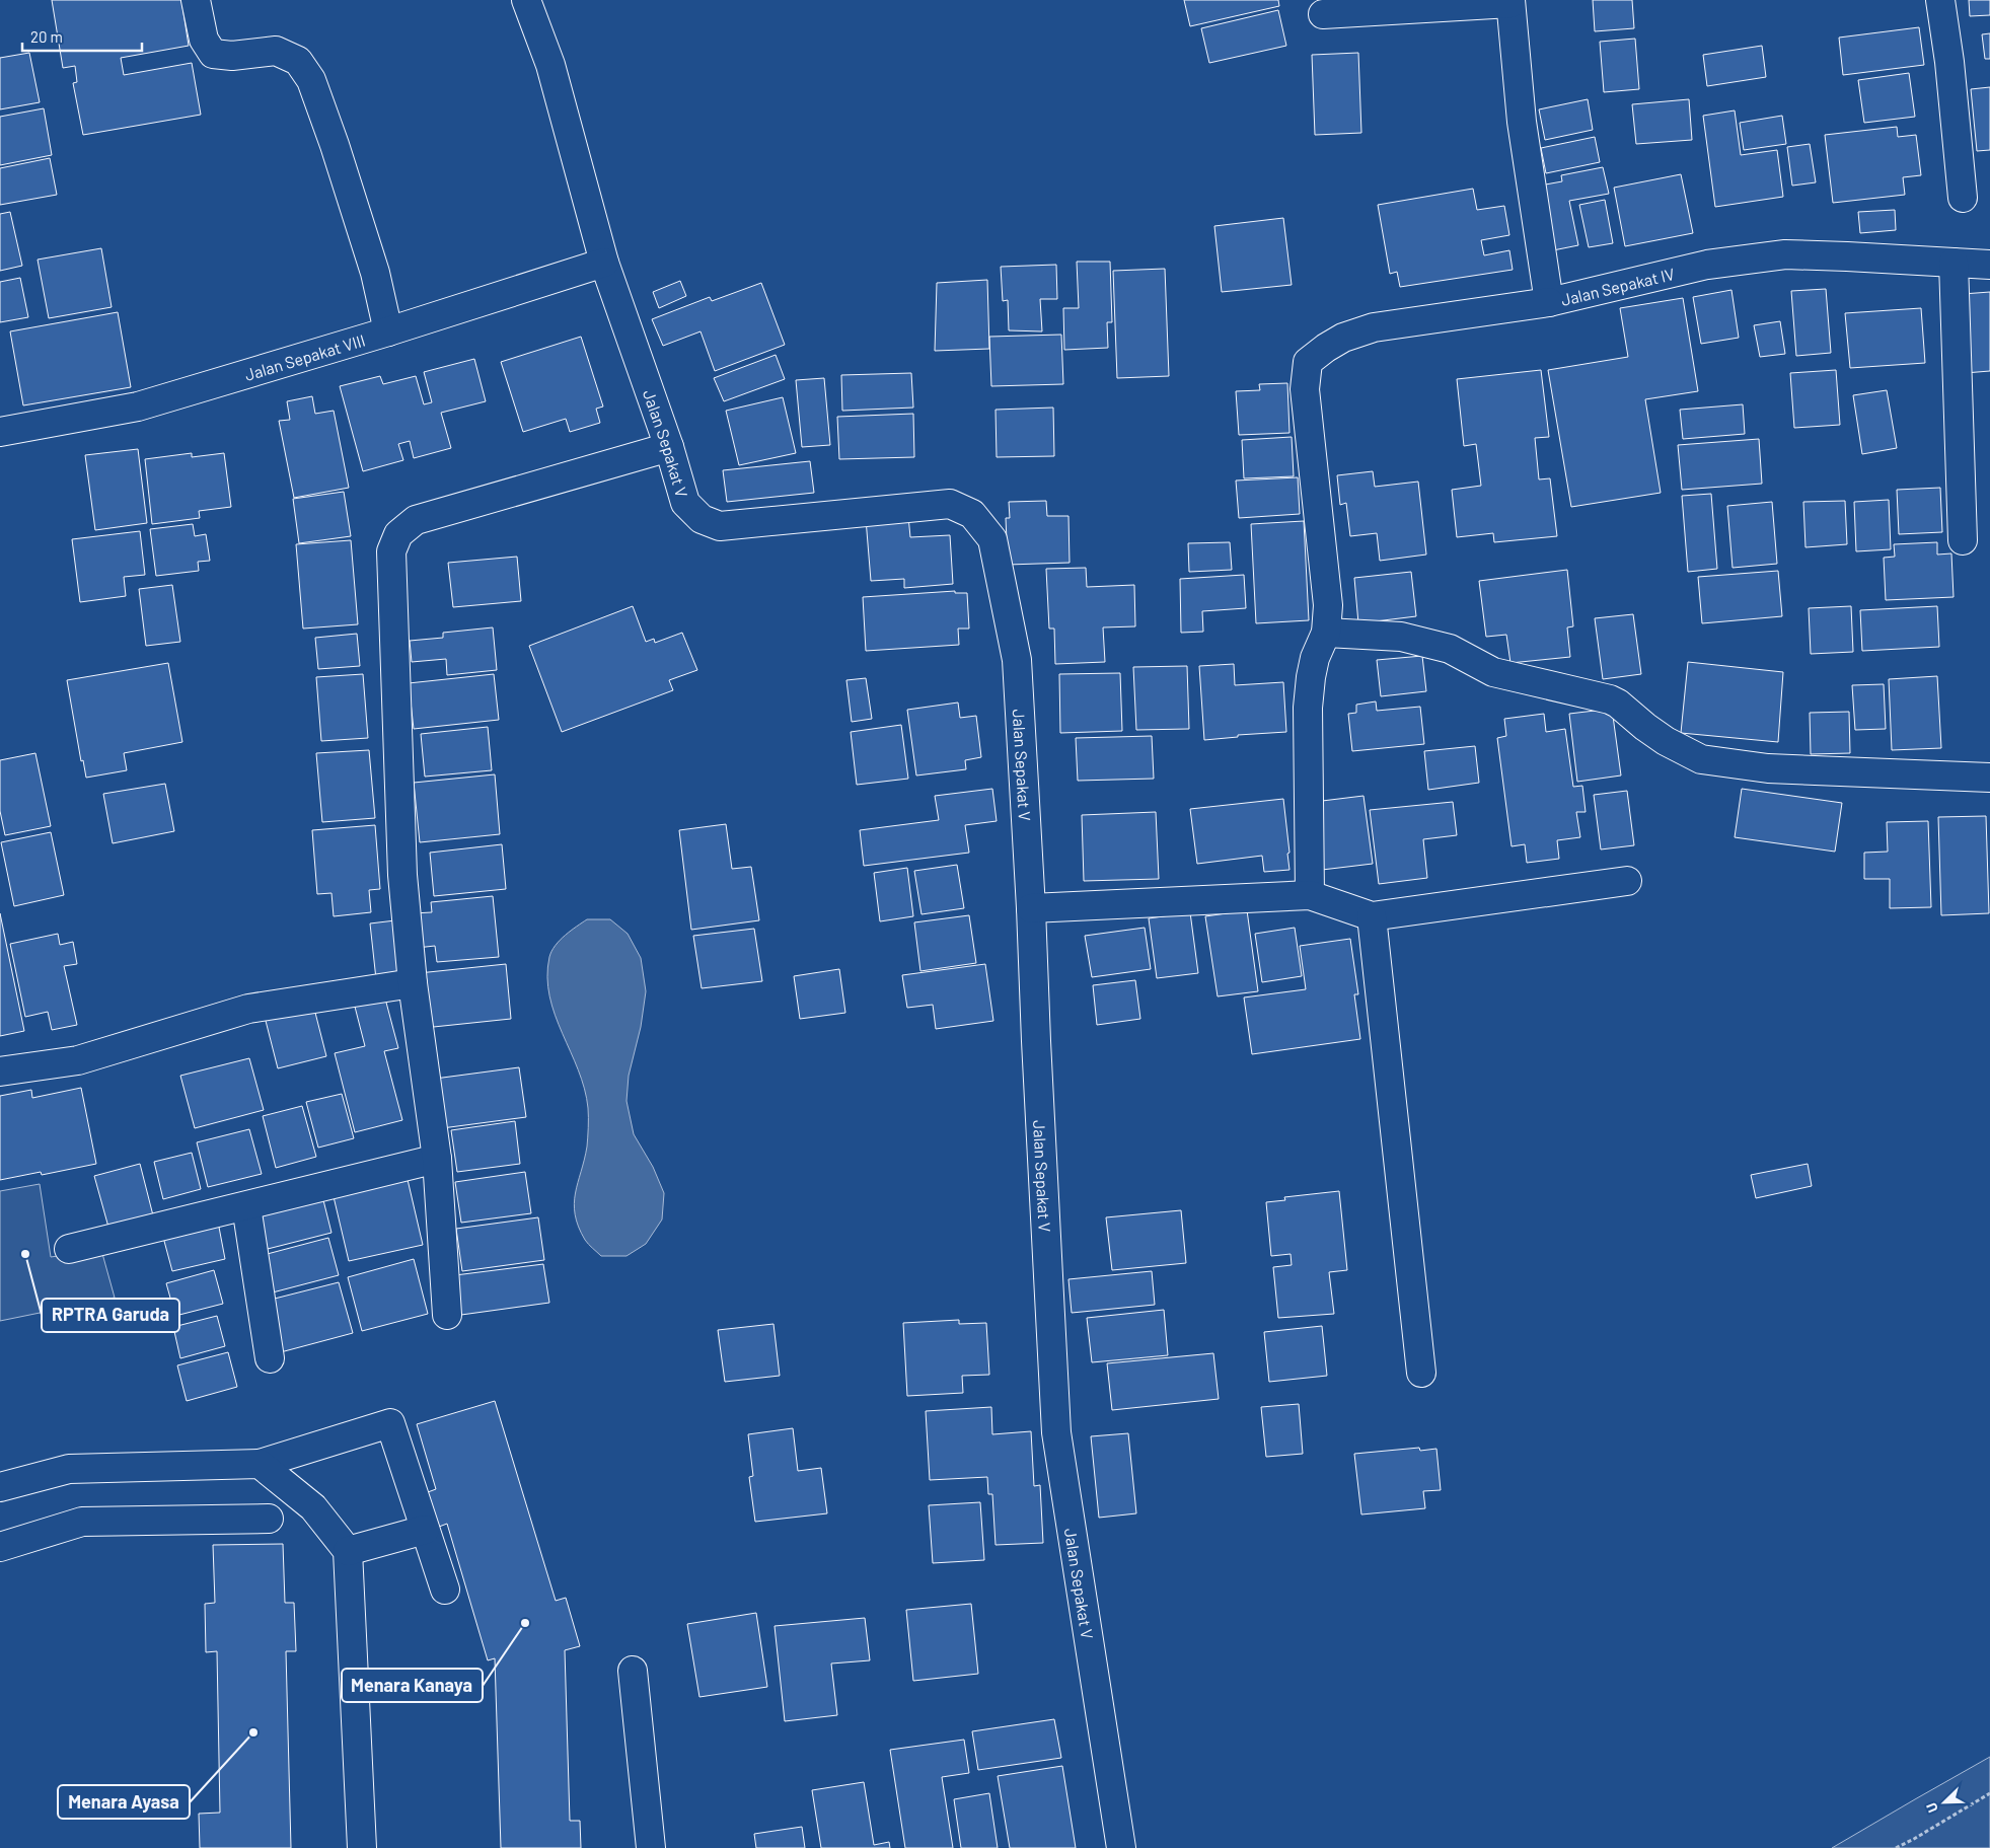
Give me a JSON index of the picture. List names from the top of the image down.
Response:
{
  "streets": {
    "street": ["Jalan Sepakat IV", "Jalan Sepakat VIII", "Jalan Sepakat V"]
  },
  "crossings": [
    ["Jalan Sepakat VIII", "Jalan Sepakat V"]
  ],
  "places": ["RPTRA Garuda", "Menara Kanaya", "Menara Ayasa"],
  "scale_bar": "20 m",
  "north": "bottom left"
}
